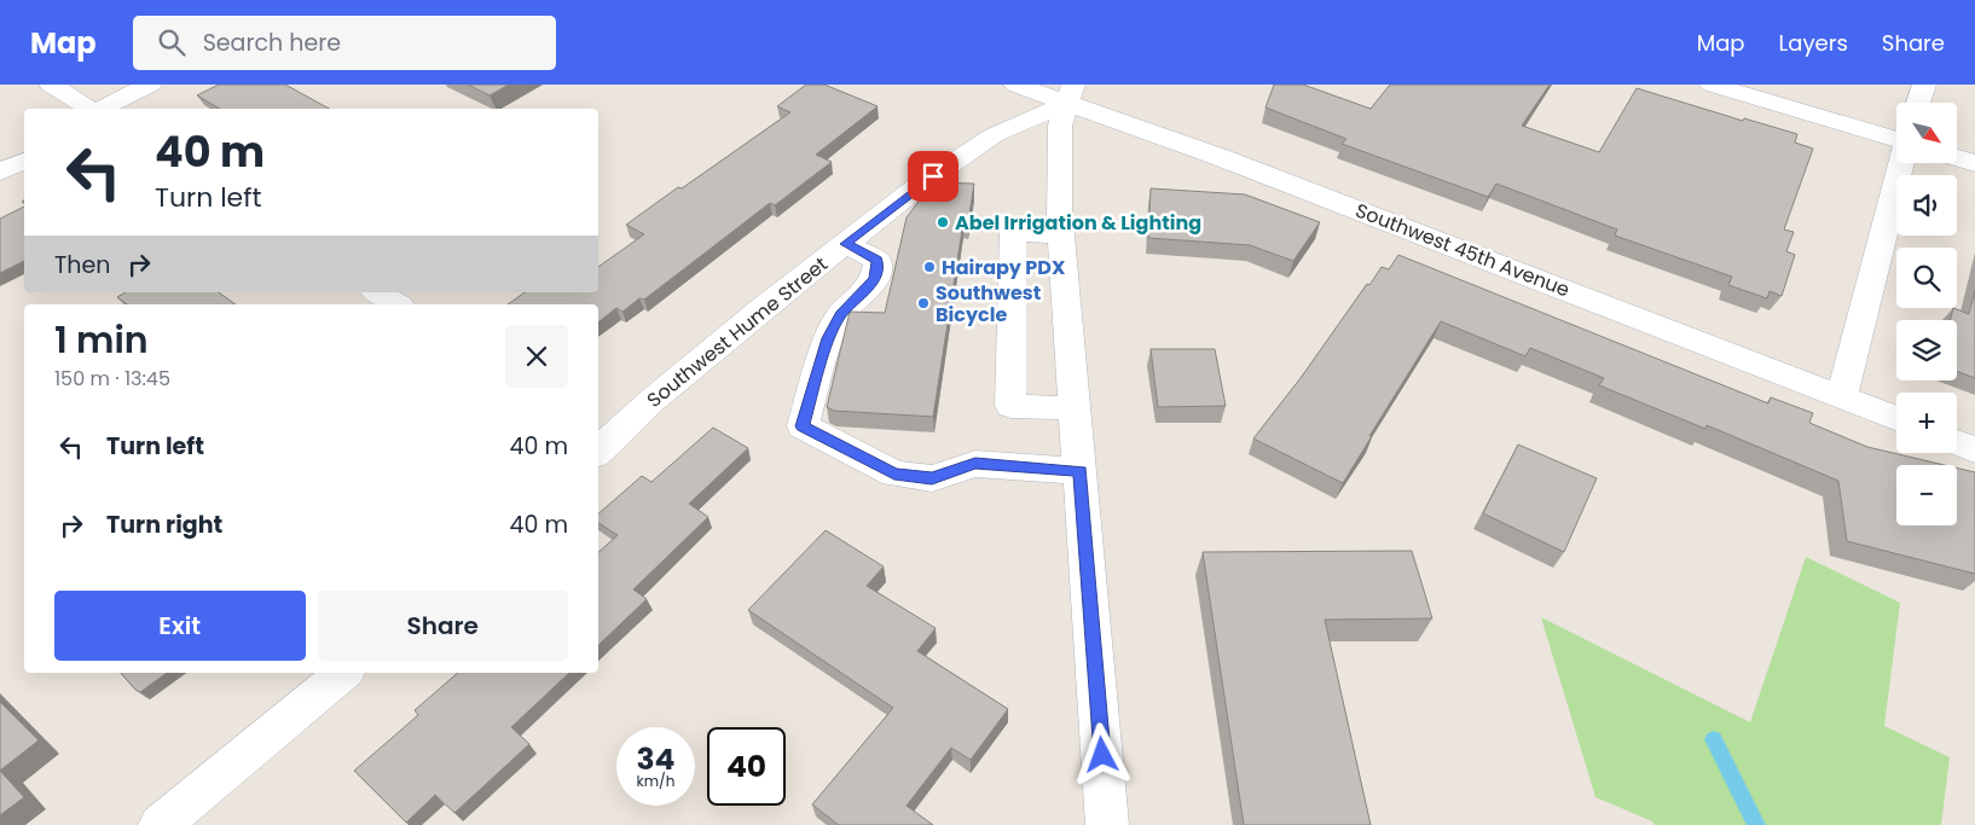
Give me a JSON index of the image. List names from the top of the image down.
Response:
{
  "streets": {
    "street": ["Southwest 45th Avenue", "Southwest Hume Street"]
  },
  "crossings": [
    ["Southwest 45th Avenue", "Southwest Hume Street"]
  ],
  "places": ["Abel Irrigation & Lighting", "Hairapy PDX", "Southwest Bicycle"],
  "north": "bottom right",
  "page": {
    "header": "Map",
    "search": "Search here",
    "nav": ["Map", "Layers", "Share"],
    "map_buttons": ["+", "−"],
    "turn": ["40 m", "Turn left"],
    "then": "Then",
    "heading": ["1 min", "150 m · 13:45"],
    "list": [
      {
        "name": "Turn left",
        "value": "40 m"
      },
      {
        "name": "Turn right",
        "value": "40 m"
      }
    ],
    "buttons": ["Exit", "Share"],
    "speed": "34 km/h",
    "limit": "40"
  }
}
